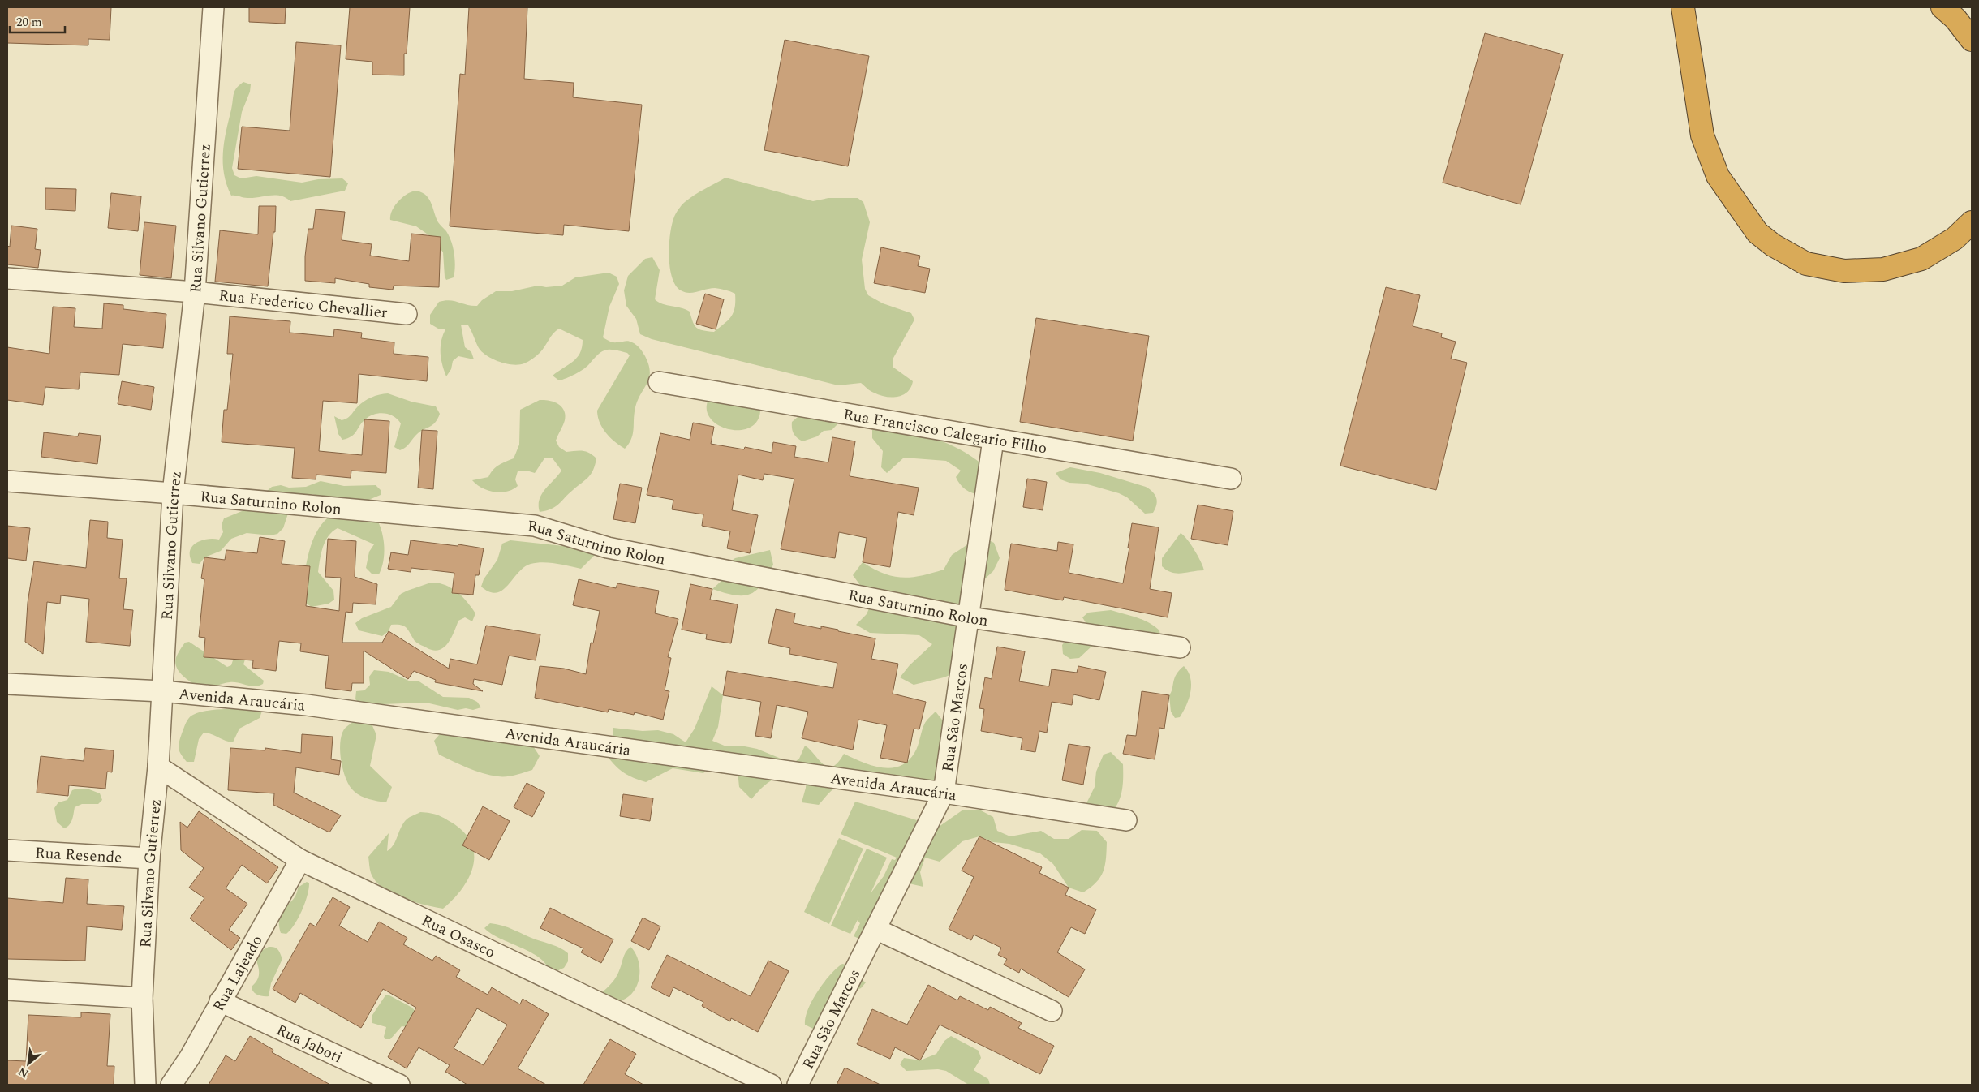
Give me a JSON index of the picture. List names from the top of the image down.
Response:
{
  "streets": {
    "street": [
      "Rua Silvano Gutierrez",
      "Rua Frederico Chevallier",
      "Rua Francisco Calegario Filho",
      "Rua Saturnino Rolon",
      "Avenida Araucária",
      "Rua São Marcos",
      "Rua Resende",
      "Rua Osasco",
      "Rua Lajeado",
      "Rua Jaboti"
    ]
  },
  "crossings": [
    ["Rua Silvano Gutierrez", "Rua Frederico Chevallier"],
    ["Rua Silvano Gutierrez", "Rua Saturnino Rolon"],
    ["Rua Silvano Gutierrez", "Avenida Araucária"],
    ["Rua Silvano Gutierrez", "Rua Resende"],
    ["Rua Silvano Gutierrez", "Rua Osasco"],
    ["Rua Francisco Calegario Filho", "Rua São Marcos"],
    ["Rua Saturnino Rolon", "Rua São Marcos"],
    ["Avenida Araucária", "Rua São Marcos"],
    ["Rua Osasco", "Rua Lajeado"],
    ["Rua Lajeado", "Rua Jaboti"]
  ],
  "scale_bar": "20 m",
  "north": "bottom left"
}
